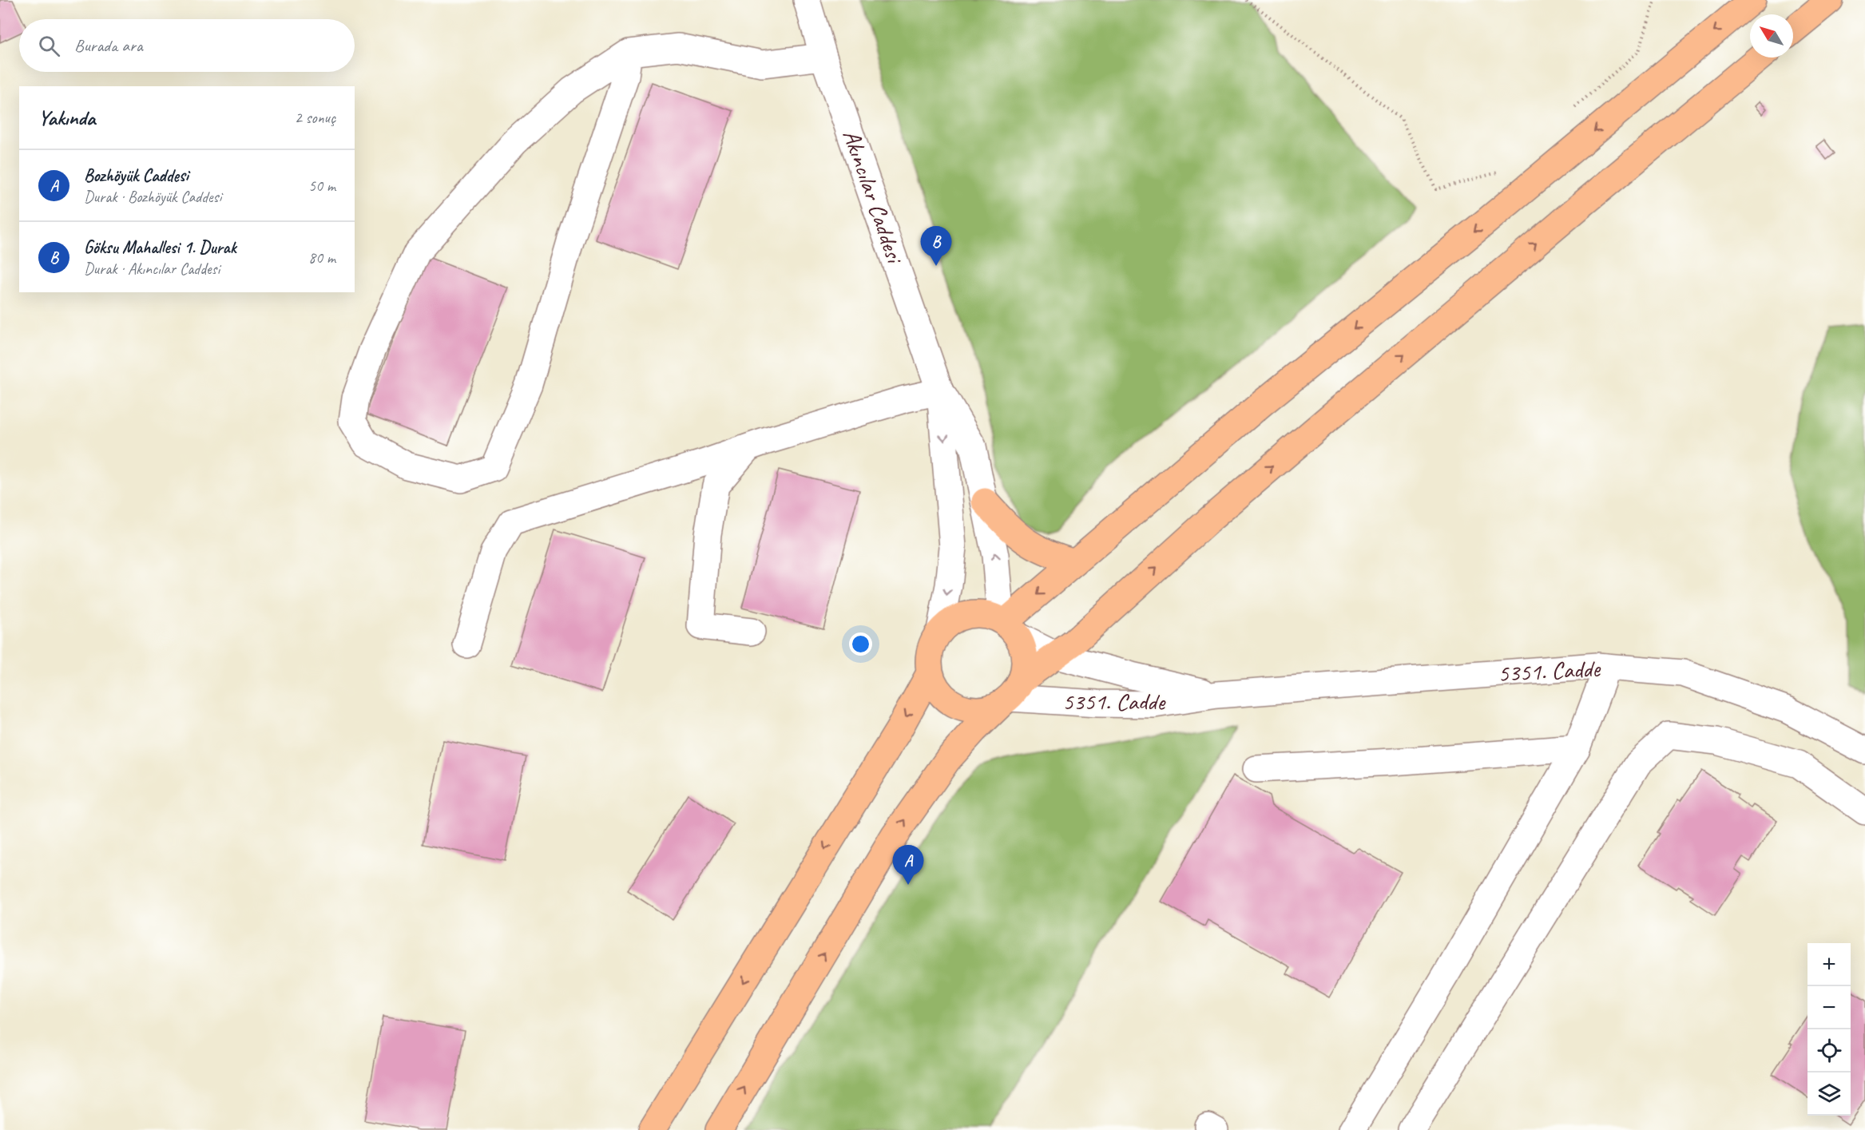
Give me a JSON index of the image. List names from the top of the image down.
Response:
{
  "streets": {
    "street": ["Akıncılar Caddesi", "5351. Cadde"]
  },
  "crossings": [
    ["Akıncılar Caddesi", "5351. Cadde"]
  ],
  "north": "top left",
  "page": {
    "search": "Burada ara",
    "heading": ["Yakında", "2 sonuç"],
    "list": [
      {
        "mark": "A",
        "name": "Bozhöyük Caddesi",
        "note": "Durak · Bozhöyük Caddesi",
        "value": "50 m"
      },
      {
        "mark": "B",
        "name": "Göksu Mahallesi 1. Durak",
        "note": "Durak · Akıncılar Caddesi",
        "value": "80 m"
      }
    ],
    "pins": ["B", "A"],
    "map_buttons": ["+", "−"]
  }
}
